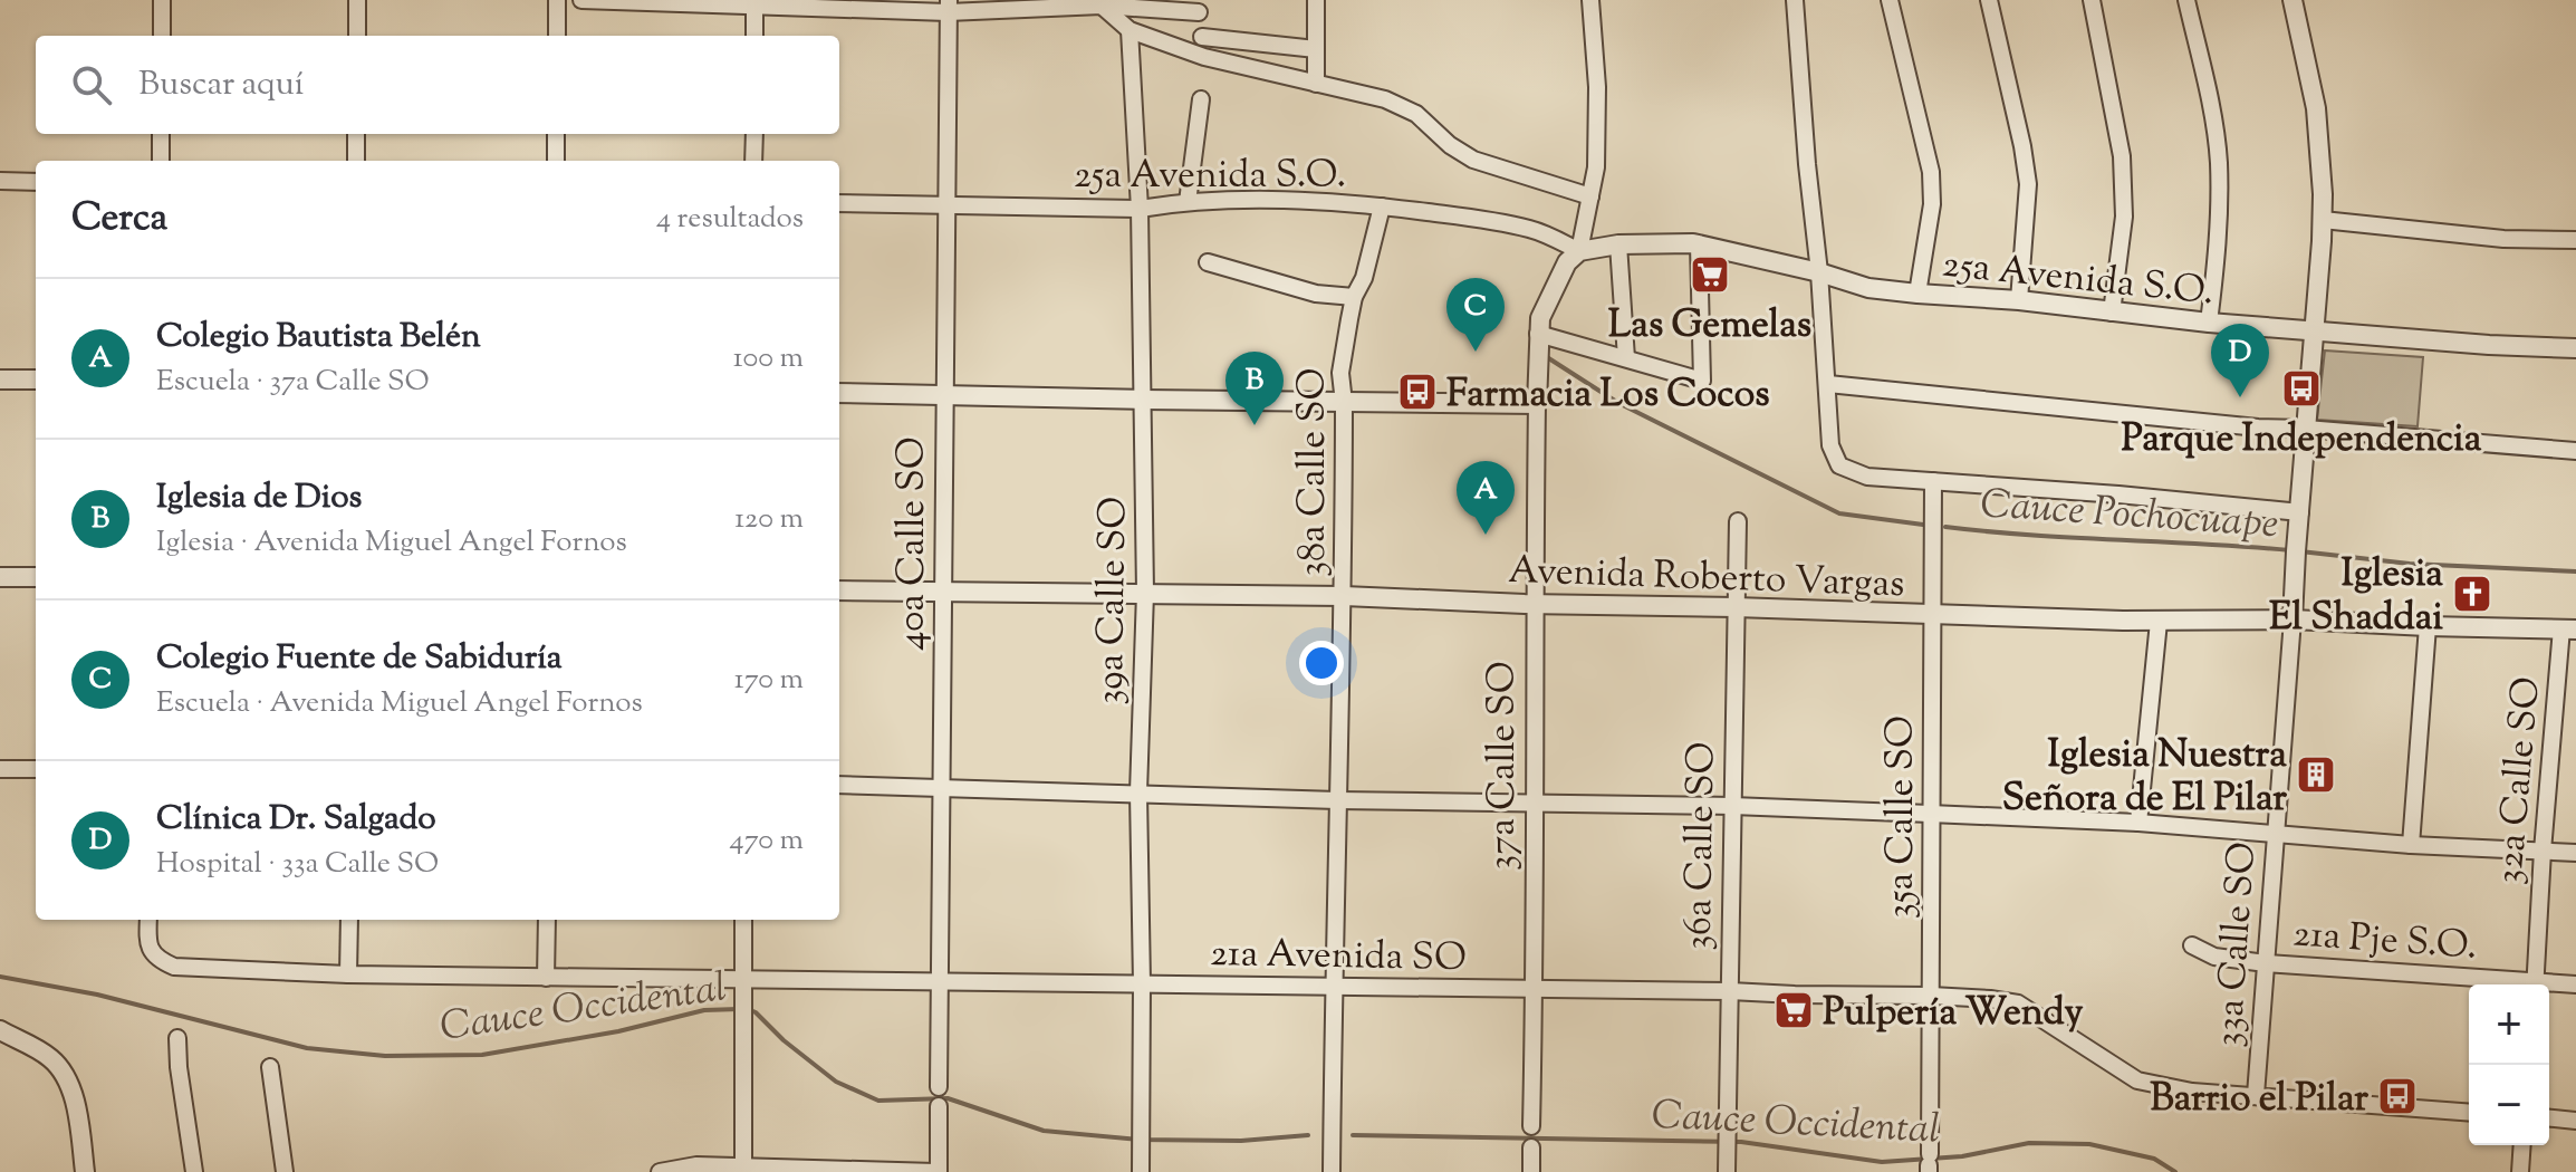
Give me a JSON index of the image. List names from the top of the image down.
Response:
{
  "streets": {
    "street": [
      "25a Avenida S.O.",
      "38a Calle SO",
      "40a Calle SO",
      "Avenida Roberto Vargas",
      "39a Calle SO",
      "37a Calle SO",
      "32a Calle SO",
      "35a Calle SO",
      "36a Calle SO",
      "21a Pje S.O.",
      "33a Calle SO",
      "21a Avenida SO"
    ]
  },
  "crossings": [
    ["25a Avenida S.O.", "38a Calle SO"],
    ["25a Avenida S.O.", "40a Calle SO"],
    ["25a Avenida S.O.", "39a Calle SO"],
    ["25a Avenida S.O.", "33a Calle SO"],
    ["38a Calle SO", "Avenida Roberto Vargas"],
    ["38a Calle SO", "21a Avenida SO"],
    ["40a Calle SO", "Avenida Roberto Vargas"],
    ["40a Calle SO", "21a Avenida SO"],
    ["Avenida Roberto Vargas", "39a Calle SO"],
    ["Avenida Roberto Vargas", "37a Calle SO"],
    ["Avenida Roberto Vargas", "32a Calle SO"],
    ["Avenida Roberto Vargas", "35a Calle SO"],
    ["Avenida Roberto Vargas", "36a Calle SO"],
    ["Avenida Roberto Vargas", "33a Calle SO"],
    ["39a Calle SO", "21a Avenida SO"],
    ["37a Calle SO", "21a Avenida SO"],
    ["35a Calle SO", "21a Avenida SO"],
    ["36a Calle SO", "21a Avenida SO"],
    ["21a Pje S.O.", "33a Calle SO"],
    ["33a Calle SO", "21a Avenida SO"]
  ],
  "water": ["Cauce Pochocuape", "Cauce Occidental"],
  "places": {
    "supermarket": ["Las Gemelas", "Pulpería Wendy"],
    "bus stop": ["Parque Independencia", "Farmacia Los Cocos", "Barrio el Pilar"],
    "church": ["Iglesia El Shaddai"],
    "building": ["Iglesia Nuestra Señora de El Pilar"]
  },
  "page": {
    "search": "Buscar aquí",
    "heading": ["Cerca", "4 resultados"],
    "list": [
      {
        "mark": "A",
        "name": "Colegio Bautista Belén",
        "note": "Escuela · 37a Calle SO",
        "value": "100 m"
      },
      {
        "mark": "B",
        "name": "Iglesia de Dios",
        "note": "Iglesia · Avenida Miguel Angel Fornos",
        "value": "120 m"
      },
      {
        "mark": "C",
        "name": "Colegio Fuente de Sabiduría",
        "note": "Escuela · Avenida Miguel Angel Fornos",
        "value": "170 m"
      },
      {
        "mark": "D",
        "name": "Clínica Dr. Salgado",
        "note": "Hospital · 33a Calle SO",
        "value": "470 m"
      }
    ],
    "pins": [
      "C",
      "D",
      "B",
      "A"
    ],
    "map_buttons": ["+", "−"]
  }
}
